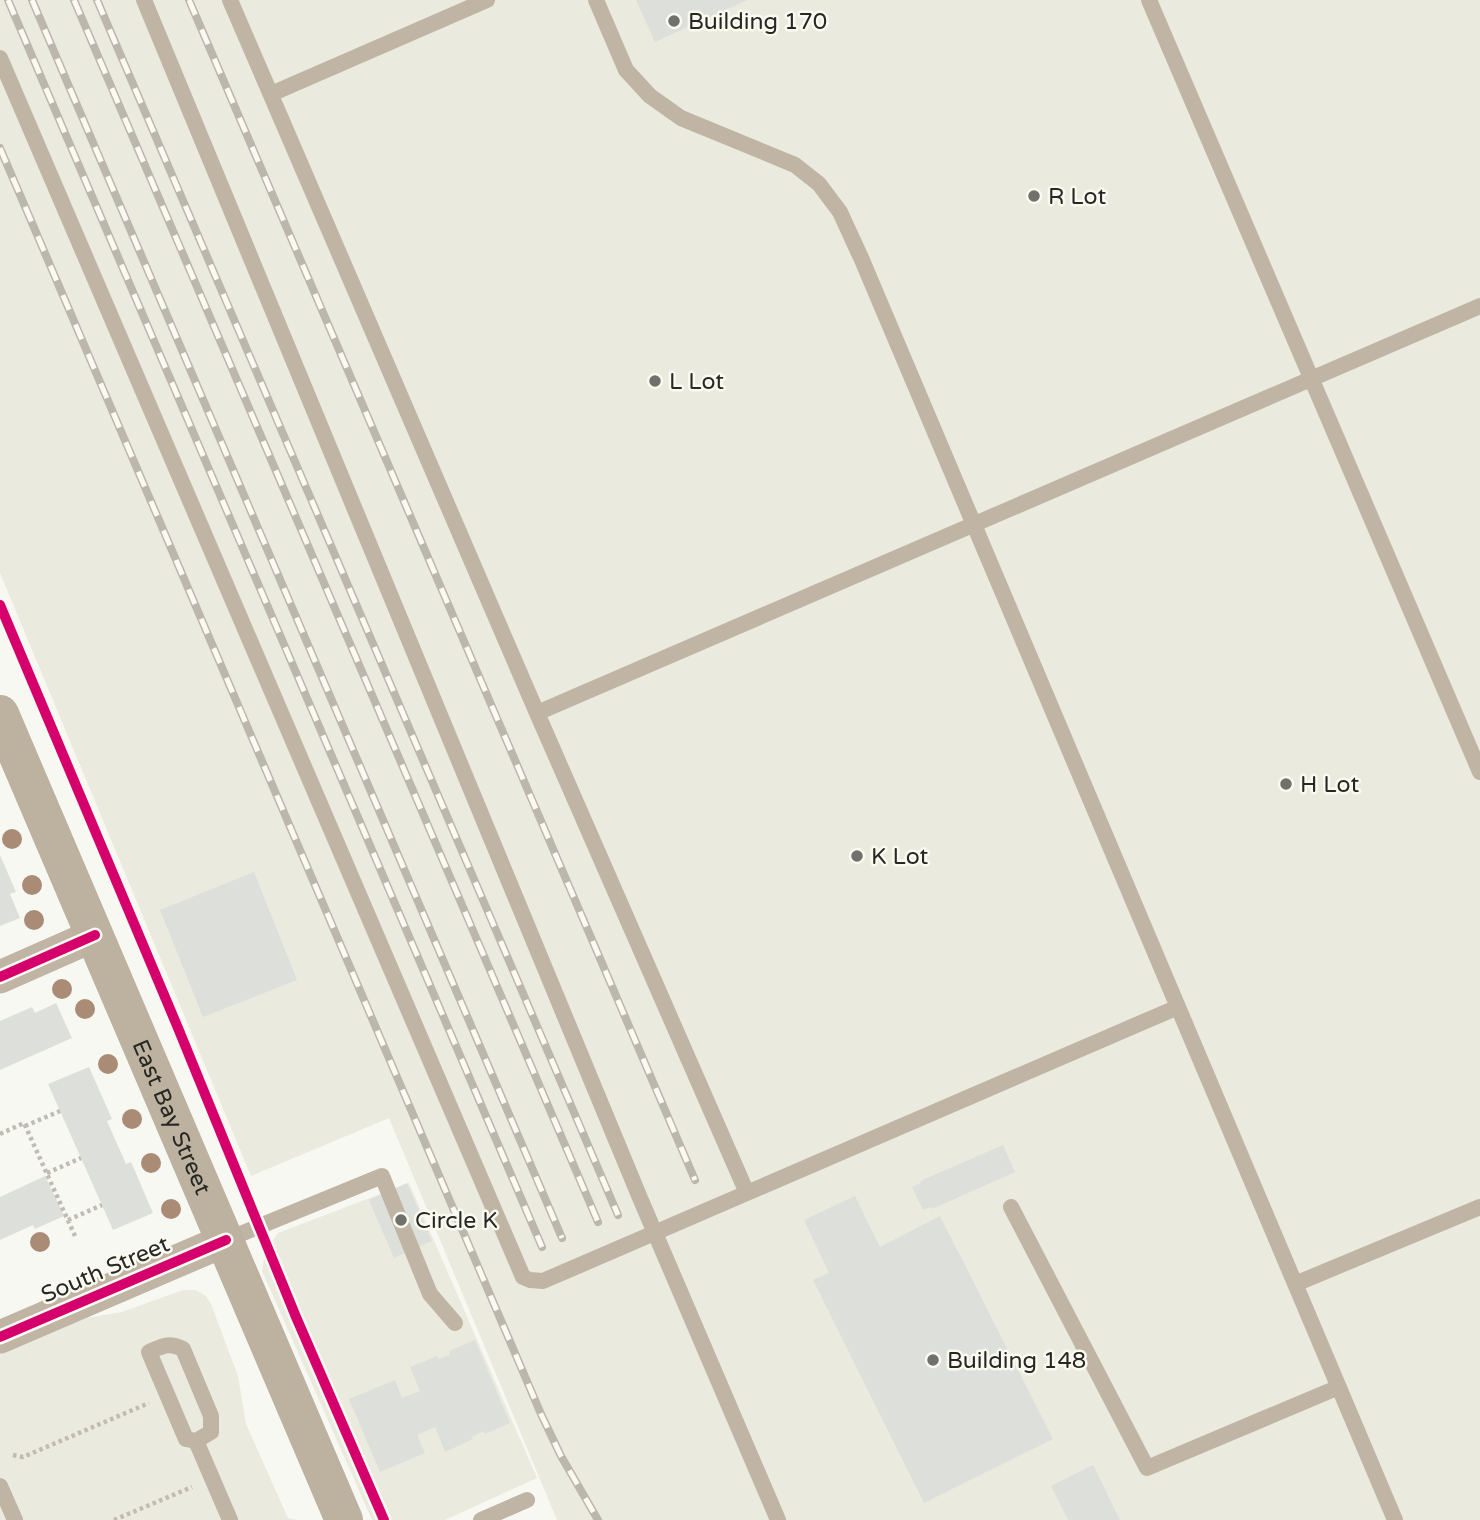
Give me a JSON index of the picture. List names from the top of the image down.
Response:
{
  "streets": {
    "main road": ["East Bay Street"],
    "street": ["South Street"]
  },
  "crossings": [
    ["East Bay Street", "South Street"]
  ],
  "places": [
    "Building 170",
    "R Lot",
    "L Lot",
    "H Lot",
    "K Lot",
    "Circle K",
    "Building 148"
  ]
}
